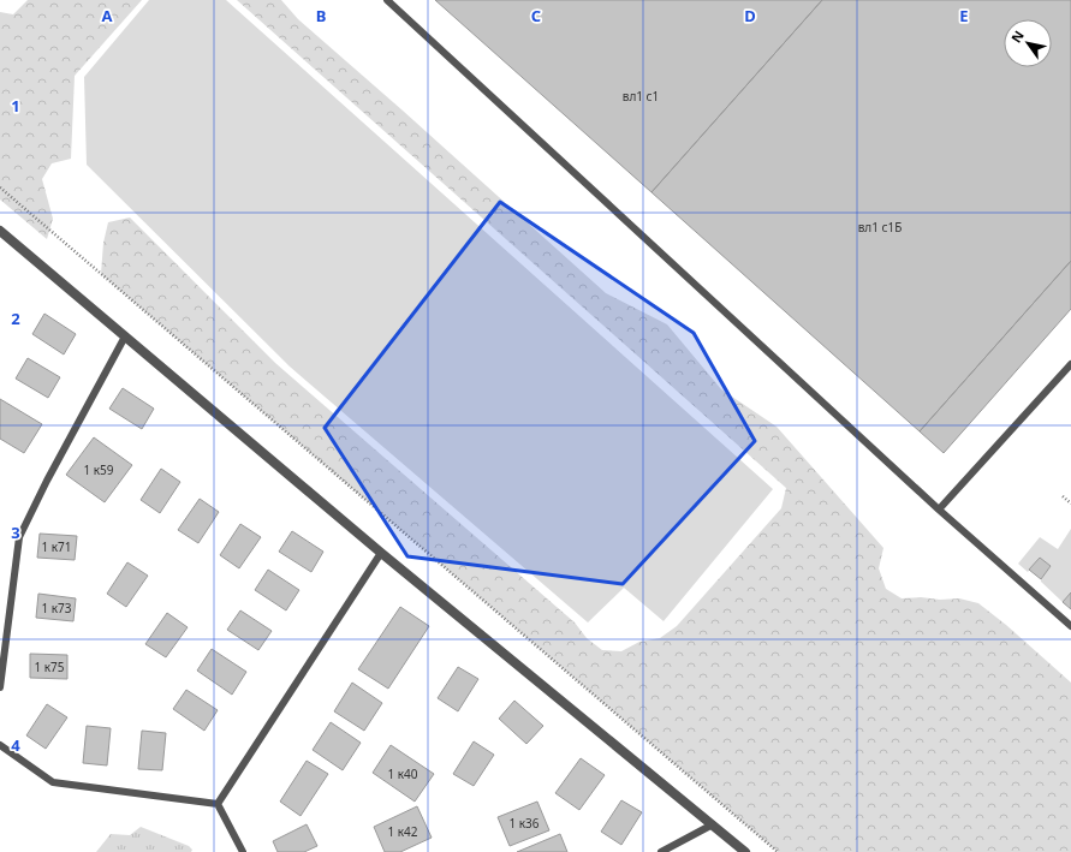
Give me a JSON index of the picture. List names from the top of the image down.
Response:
{
  "house_numbers": [
    "вл1 с1",
    "вл1 с1Б",
    "1 к59",
    "1 к71",
    "1 к73",
    "1 к75",
    "1 к40",
    "1 к36",
    "1 к42"
  ],
  "north": "top left",
  "grid": {
    "columns": [
      "A",
      "B",
      "C",
      "D",
      "E"
    ],
    "rows": [
      "1",
      "2",
      "3",
      "4"
    ]
  }
}
